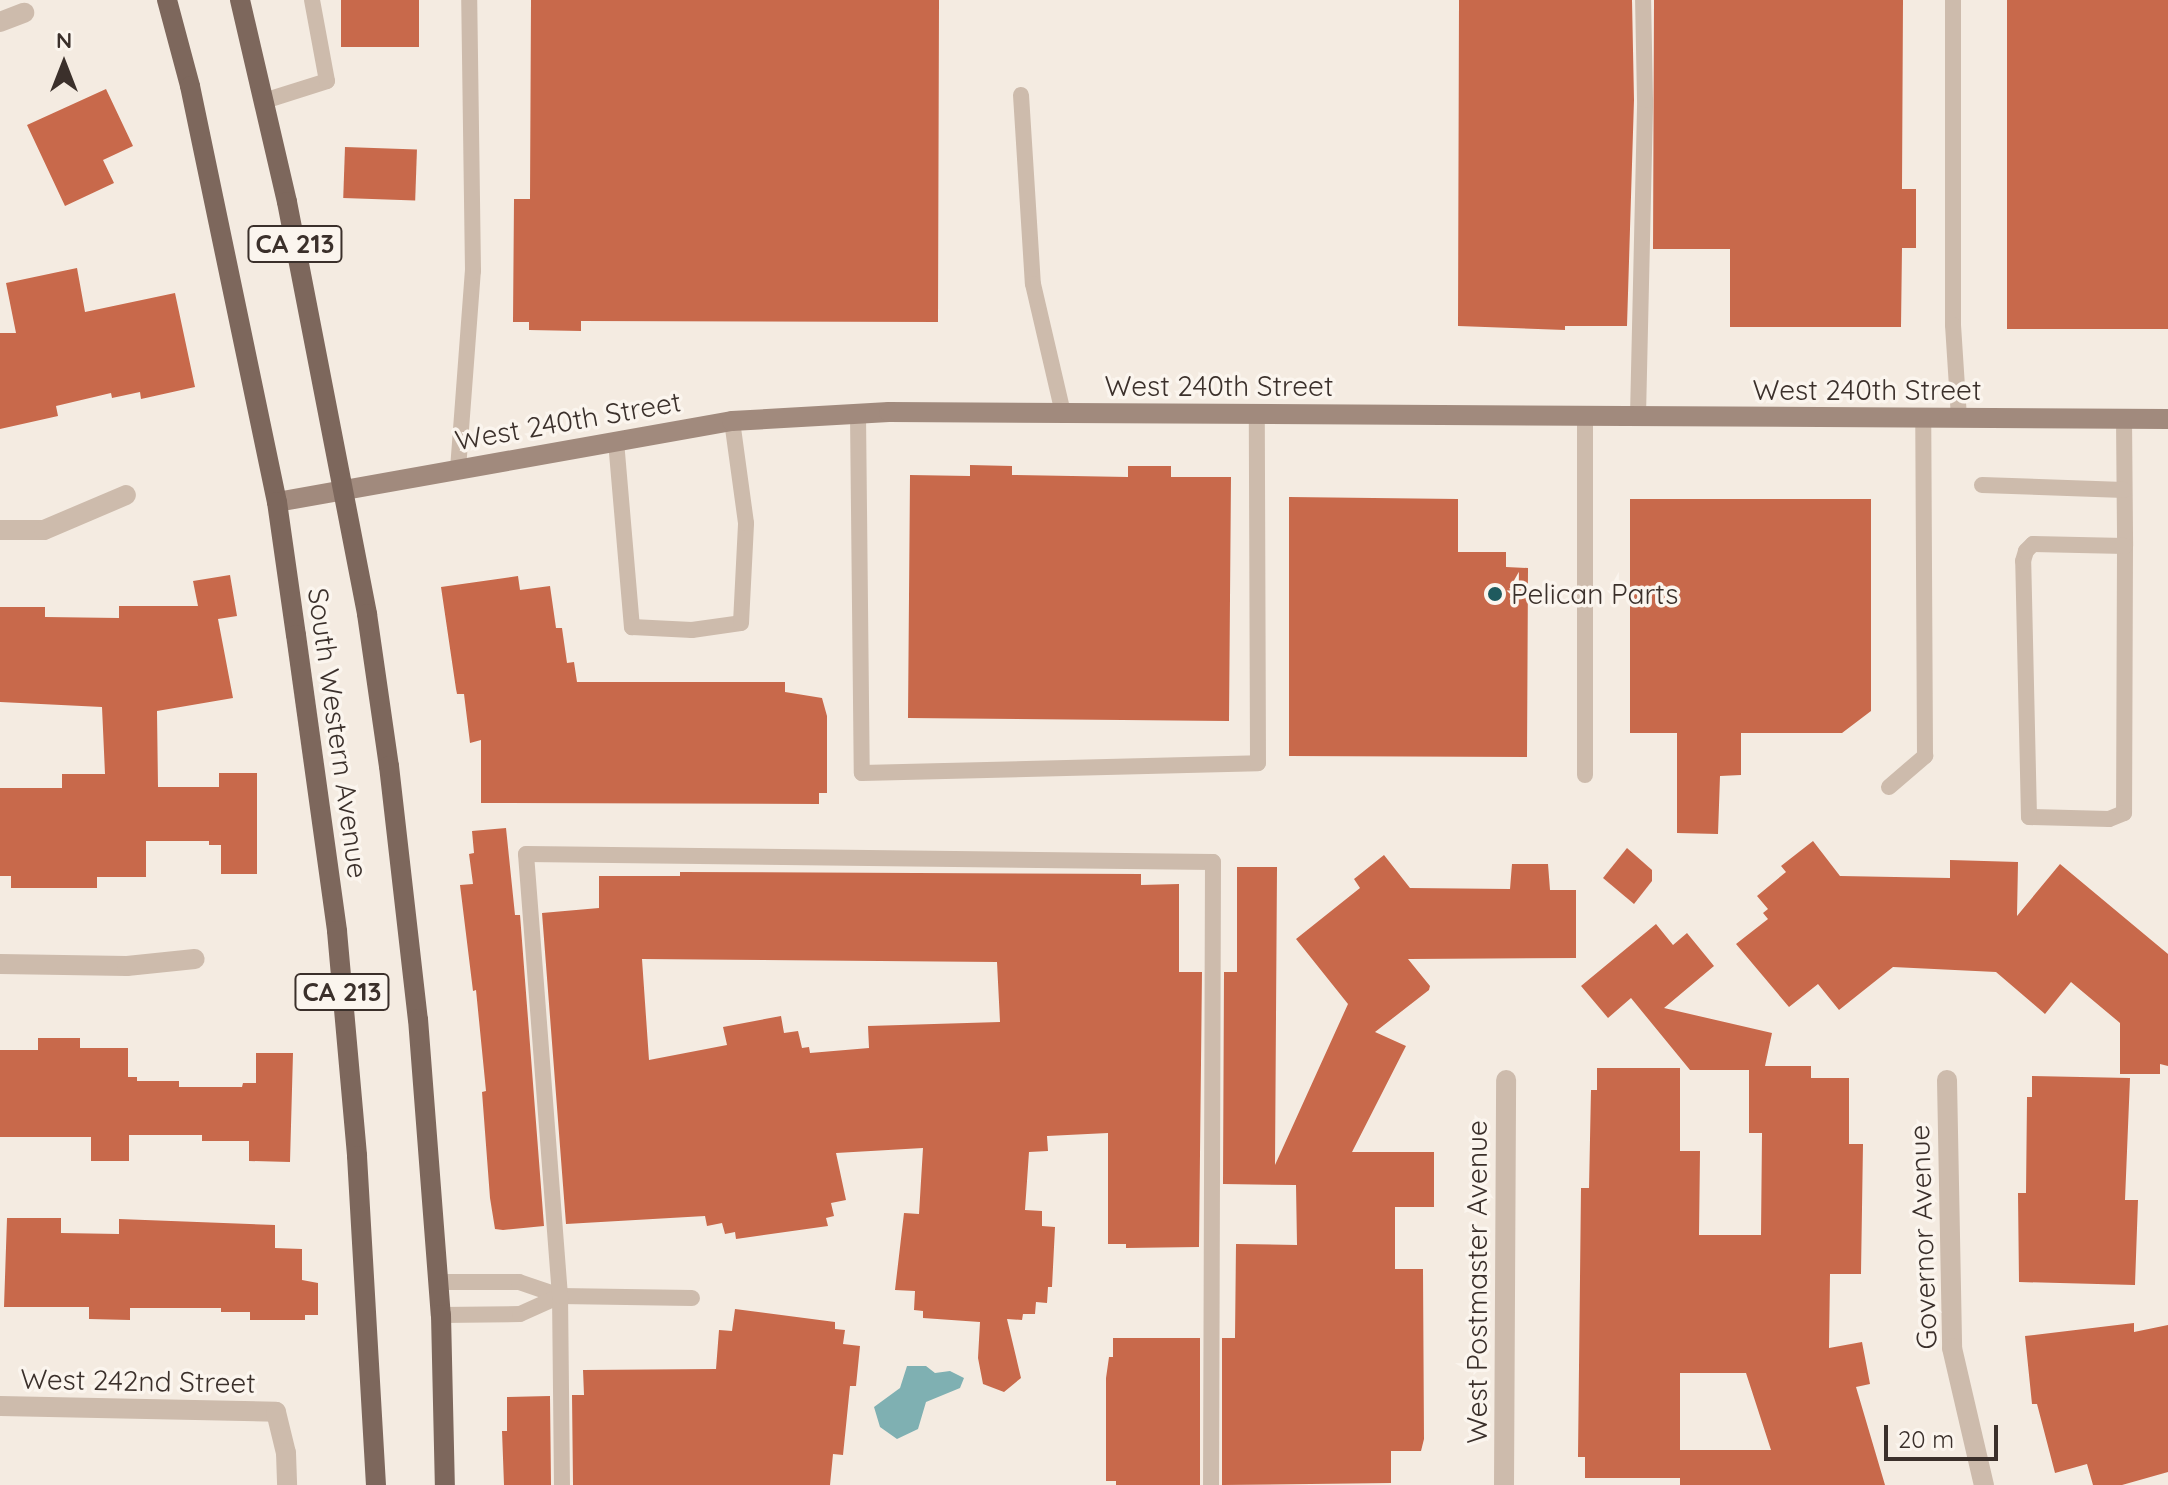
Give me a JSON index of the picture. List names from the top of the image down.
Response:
{
  "streets": {
    "main road": ["CA 213", "South Western Avenue"],
    "street": [
      "West 240th Street",
      "Governor Avenue",
      "West Postmaster Avenue",
      "West 242nd Street"
    ]
  },
  "crossings": [
    ["West 240th Street", "South Western Avenue"]
  ],
  "places": ["Pelican Parts"],
  "scale_bar": "20 m",
  "north": "top"
}
